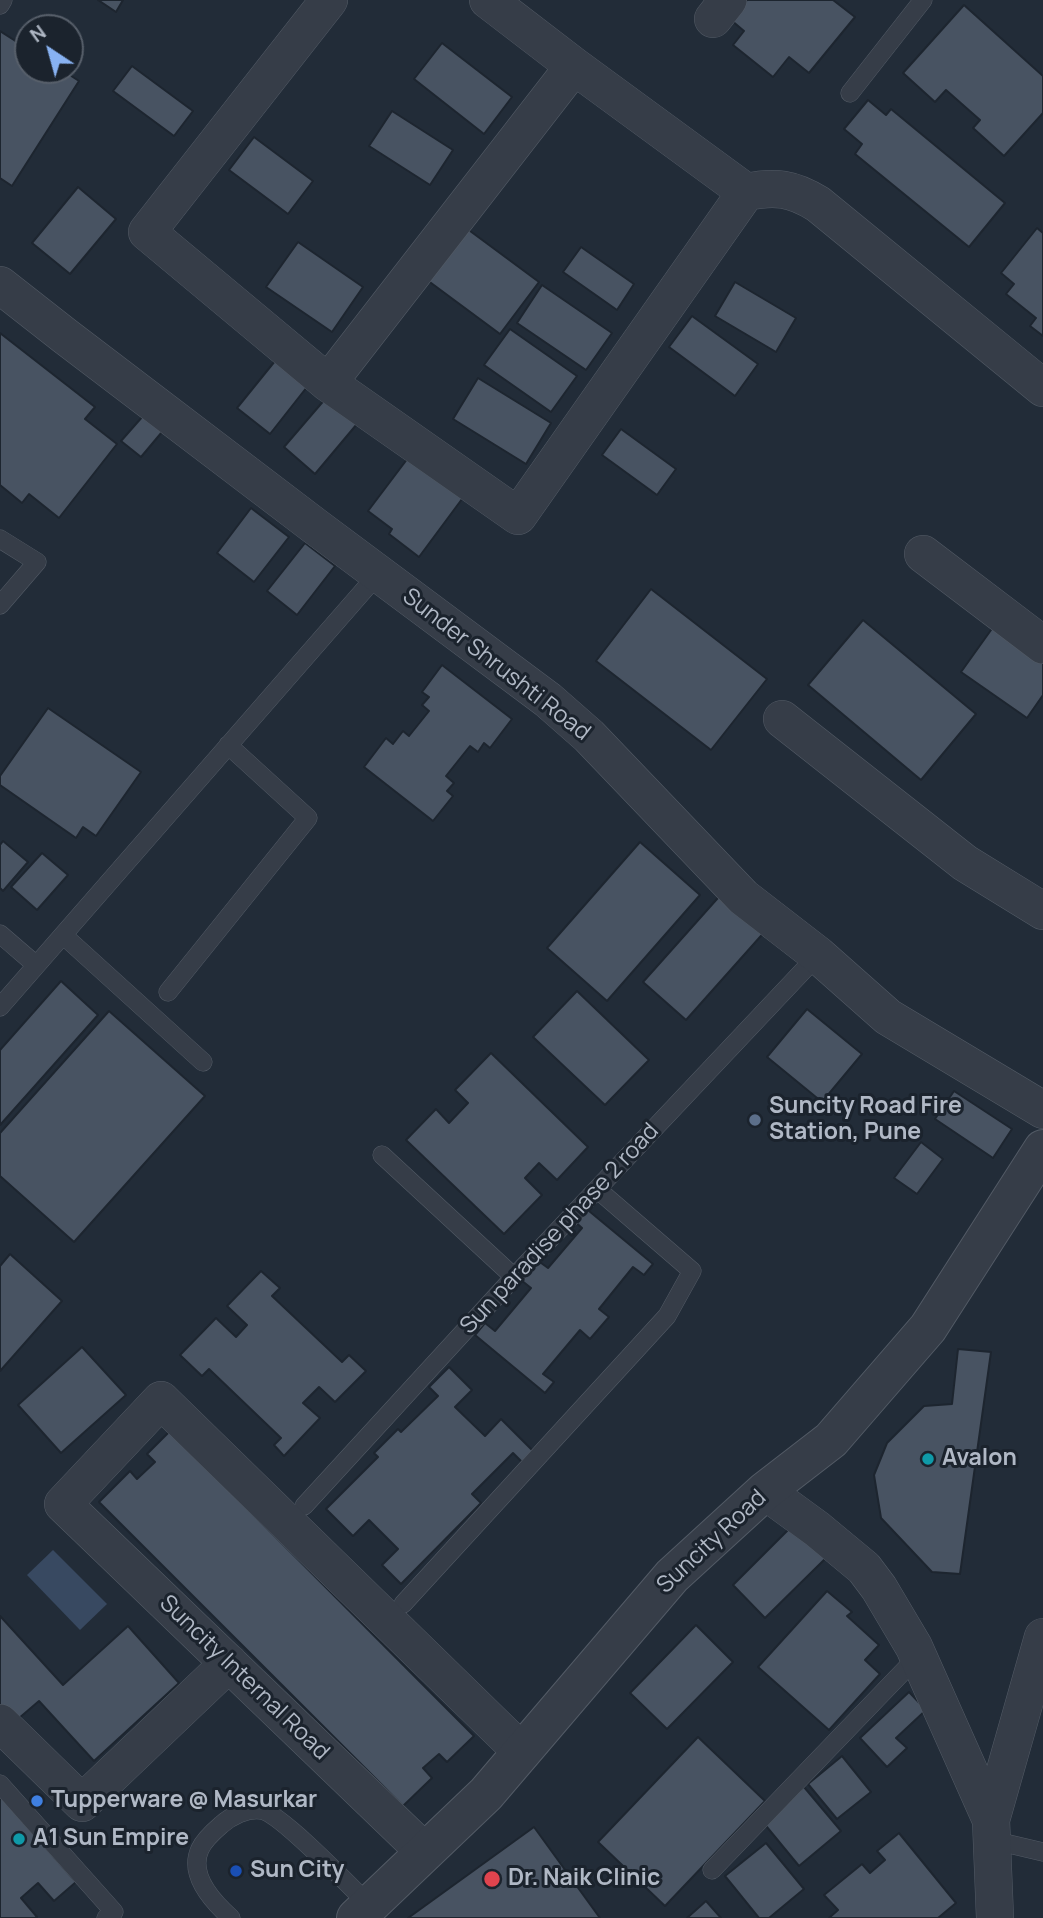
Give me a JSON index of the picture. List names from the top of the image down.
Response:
{
  "streets": {
    "street": ["Sunder Shrushti Road", "Suncity Road", "Suncity Internal Road"],
    "lane": ["Sun paradise phase 2 road"]
  },
  "crossings": [
    ["Sunder Shrushti Road", "Sun paradise phase 2 road"],
    ["Suncity Road", "Suncity Internal Road"]
  ],
  "places": [
    "Suncity Road Fire Station, Pune",
    "Avalon",
    "Tupperware @ Masurkar",
    "A1 Sun Empire",
    "Sun City",
    "Dr. Naik Clinic"
  ],
  "north": "top left"
}
